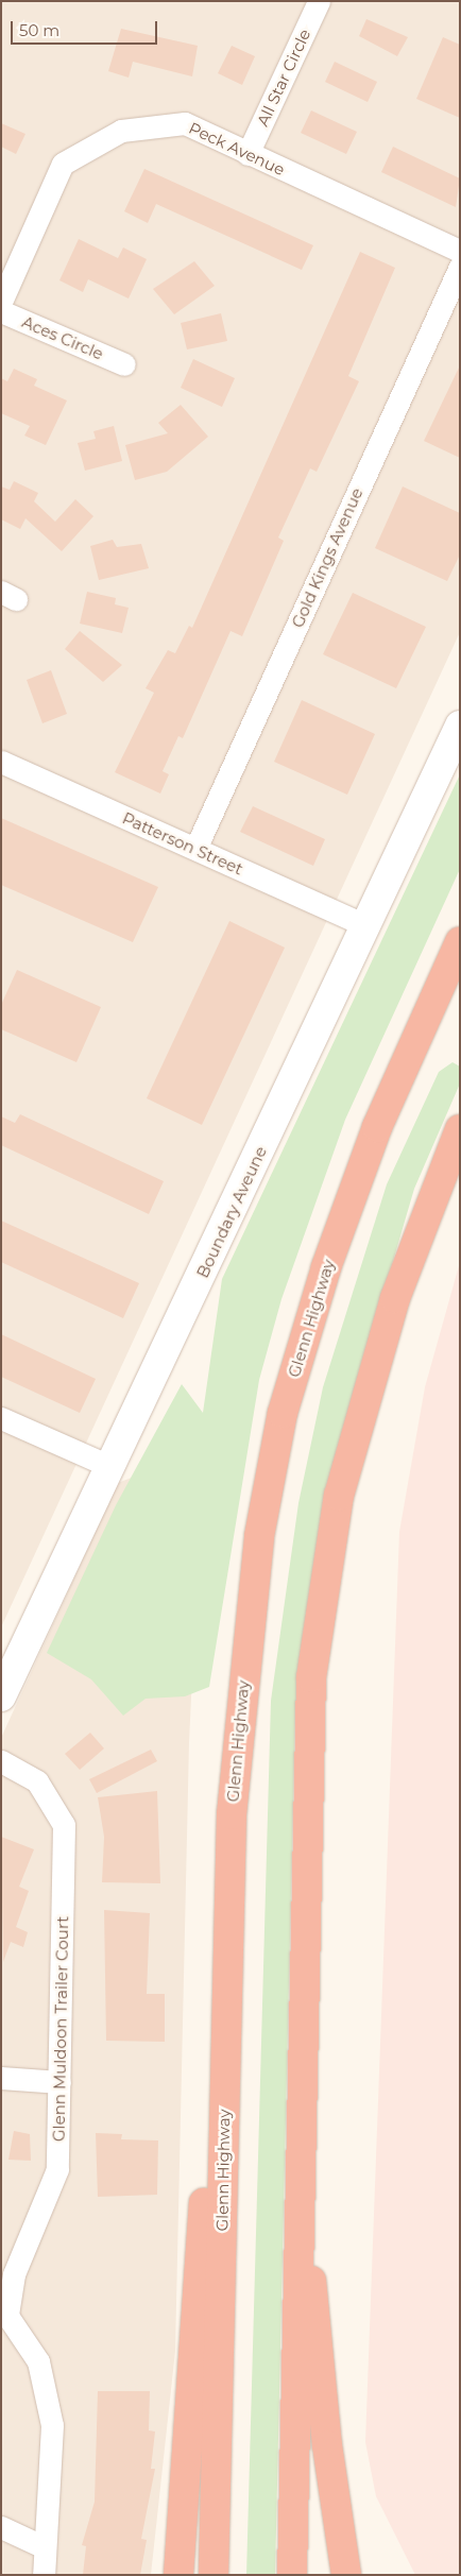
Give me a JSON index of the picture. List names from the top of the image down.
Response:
{
  "streets": {
    "highway": ["Glenn Highway"],
    "street": [
      "All Star Circle",
      "Peck Avenue",
      "Aces Circle",
      "Gold Kings Avenue",
      "Patterson Street",
      "Boundary Aveune",
      "Glenn Muldoon Trailer Court"
    ]
  },
  "crossings": [
    ["All Star Circle", "Peck Avenue"],
    ["Gold Kings Avenue", "Patterson Street"],
    ["Patterson Street", "Boundary Aveune"]
  ],
  "scale_bar": "50 m"
}
